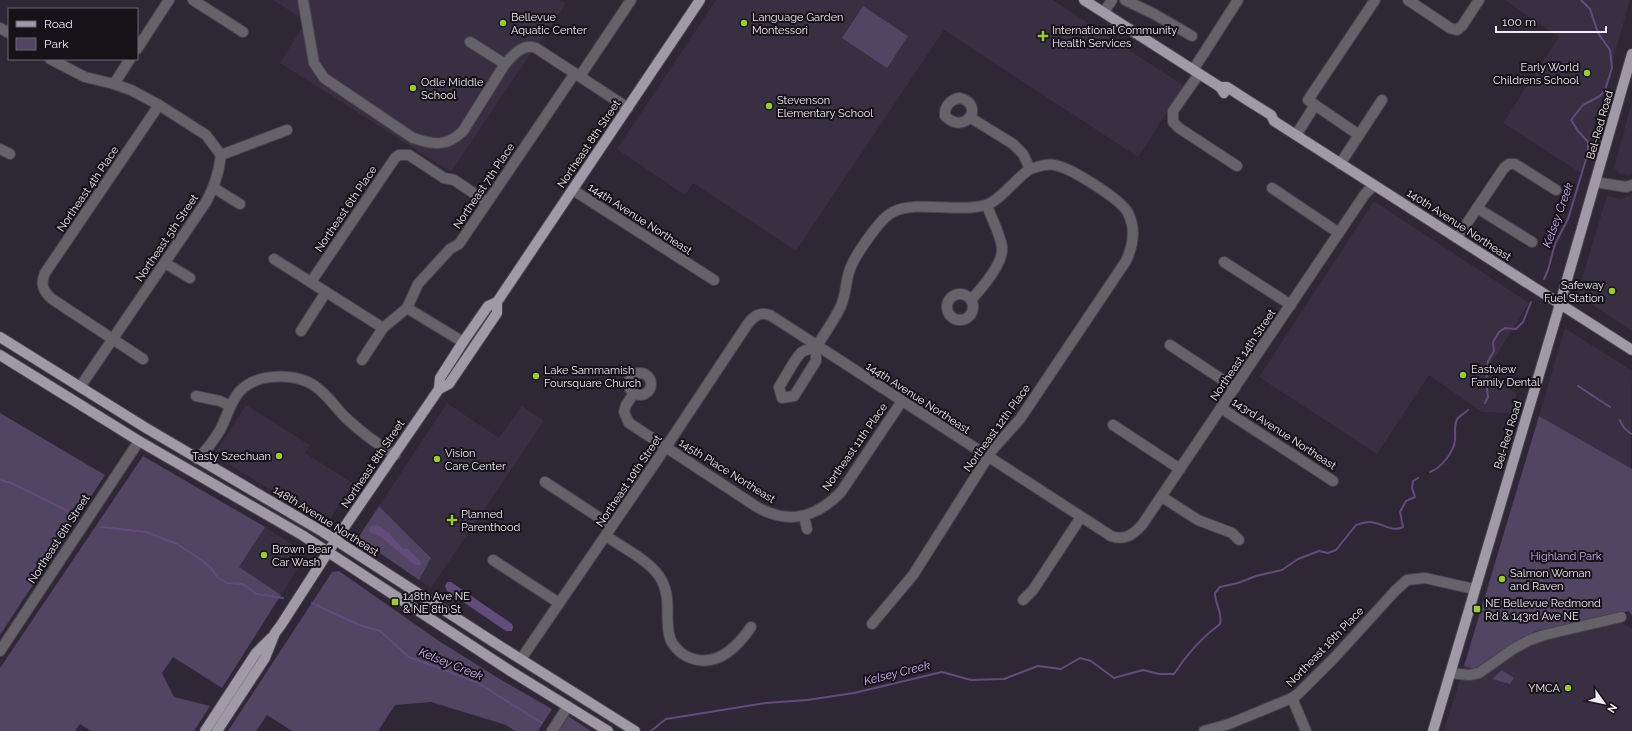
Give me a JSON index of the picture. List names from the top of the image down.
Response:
{
  "streets": {
    "main road": [
      "Bel-Red Road",
      "Northeast 8th Street",
      "140th Avenue Northeast",
      "148th Avenue Northeast"
    ],
    "street": [
      "Northeast 7th Place",
      "Northeast 4th Place",
      "Northeast 6th Place",
      "144th Avenue Northeast",
      "Northeast 5th Street",
      "Northeast 14th Street",
      "Northeast 12th Place",
      "143rd Avenue Northeast",
      "Northeast 11th Place",
      "145th Place Northeast",
      "Northeast 10th Street",
      "Northeast 6th Street",
      "Northeast 16th Place"
    ]
  },
  "crossings": [
    ["Bel-Red Road", "140th Avenue Northeast"],
    ["Bel-Red Road", "Northeast 16th Place"],
    ["Northeast 8th Street", "144th Avenue Northeast"],
    ["Northeast 8th Street", "148th Avenue Northeast"],
    ["Northeast 7th Place", "Northeast 6th Place"],
    ["Northeast 4th Place", "Northeast 5th Street"],
    ["144th Avenue Northeast", "Northeast 14th Street"],
    ["144th Avenue Northeast", "Northeast 12th Place"],
    ["144th Avenue Northeast", "Northeast 11th Place"],
    ["144th Avenue Northeast", "Northeast 10th Street"],
    ["140th Avenue Northeast", "Northeast 14th Street"],
    ["Northeast 5th Street", "148th Avenue Northeast"],
    ["Northeast 14th Street", "143rd Avenue Northeast"],
    ["Northeast 11th Place", "145th Place Northeast"],
    ["145th Place Northeast", "Northeast 10th Street"],
    ["Northeast 10th Street", "148th Avenue Northeast"]
  ],
  "water": ["Kelsey Creek"],
  "parks": ["Highland Park"],
  "places": {
    "other": [
      "Bellevue Aquatic Center",
      "Language Garden Montessori",
      "Early World Childrens School",
      "Odle Middle School",
      "Stevenson Elementary School",
      "Safeway Fuel Station",
      "Eastview Family Dental",
      "Lake Sammamish Foursquare Church",
      "Tasty Szechuan",
      "Vision Care Center",
      "Brown Bear Car Wash",
      "Salmon Woman and Raven",
      "YMCA"
    ],
    "health": ["International Community Health Services", "Planned Parenthood"],
    "transit": ["148th Ave NE & NE 8th St", "NE Bellevue Redmond Rd & 143rd Ave NE"]
  },
  "legend": ["Road", "Park"],
  "scale_bar": "100 m",
  "north": "bottom right"
}
